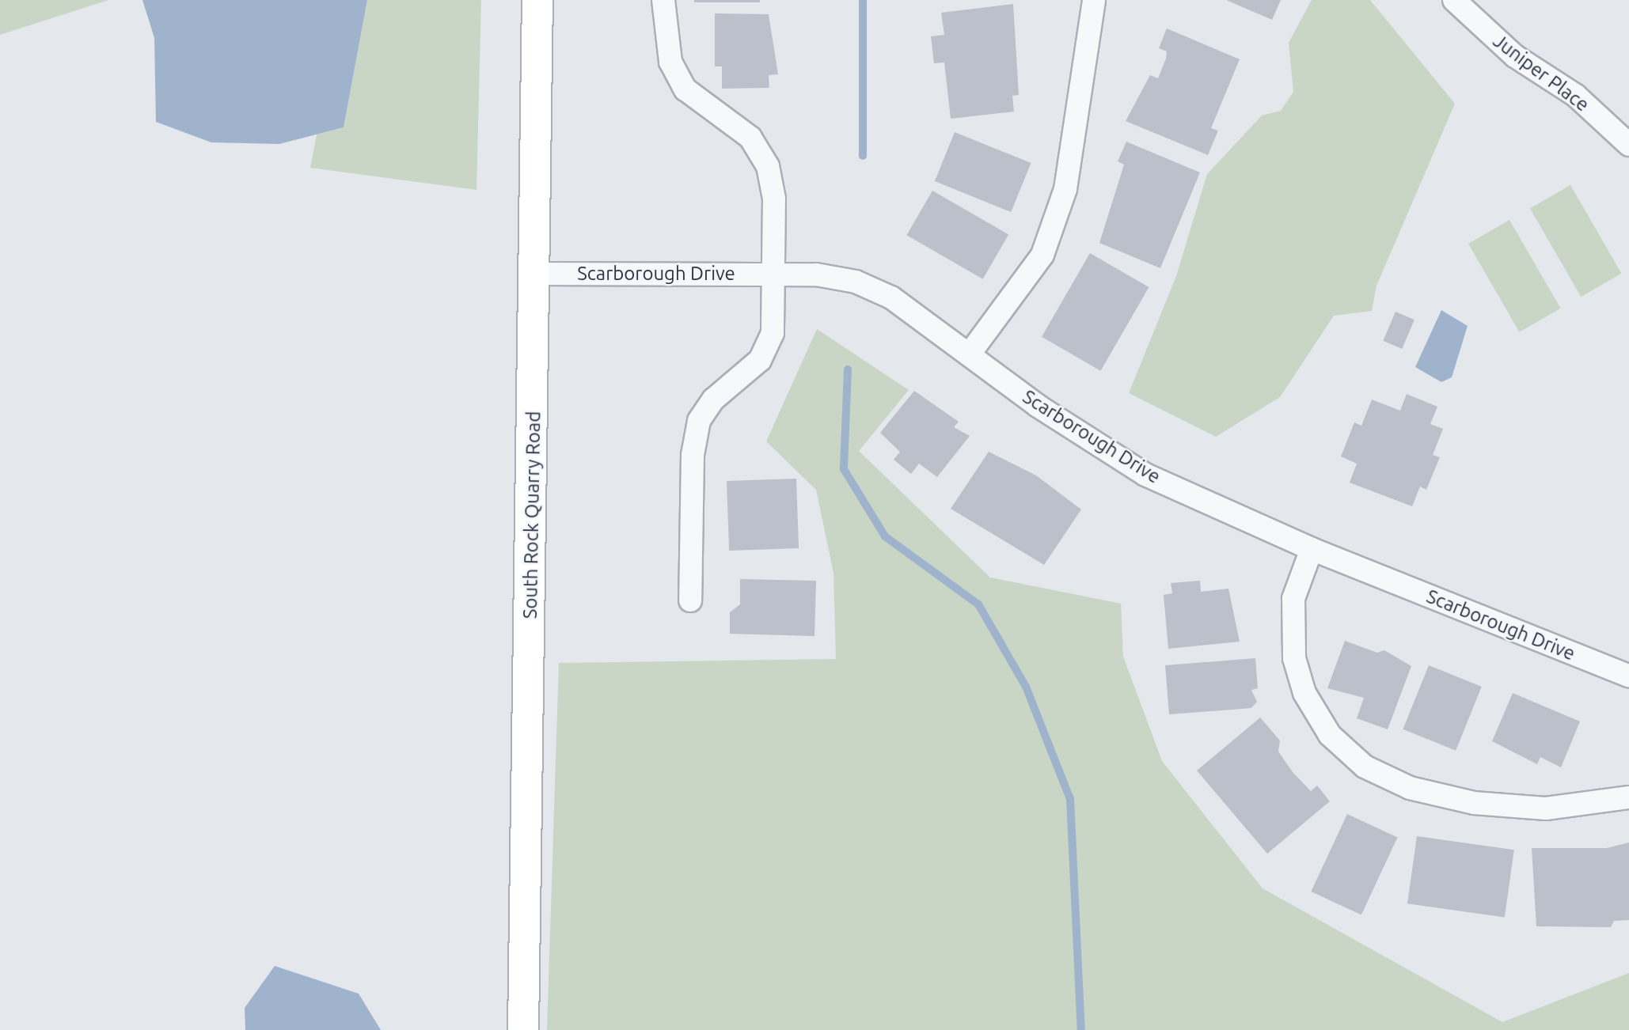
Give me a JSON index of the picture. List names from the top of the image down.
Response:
{
  "streets": {
    "street": ["Juniper Place", "Scarborough Drive", "South Rock Quarry Road"]
  },
  "crossings": [
    ["Scarborough Drive", "South Rock Quarry Road"]
  ]
}
